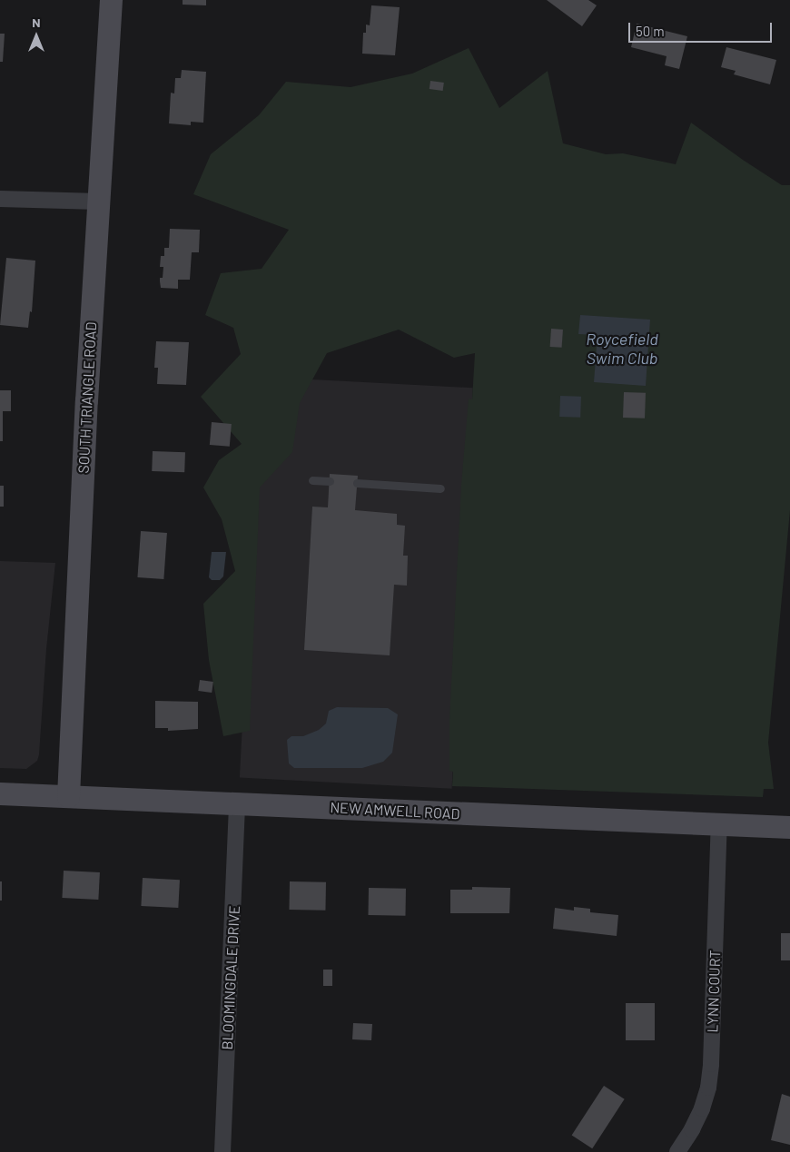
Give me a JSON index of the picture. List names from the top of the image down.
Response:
{
  "streets": {
    "street": [
      "SOUTH TRIANGLE ROAD",
      "NEW AMWELL ROAD",
      "BLOOMINGDALE DRIVE",
      "LYNN COURT"
    ]
  },
  "crossings": [
    ["SOUTH TRIANGLE ROAD", "NEW AMWELL ROAD"],
    ["NEW AMWELL ROAD", "BLOOMINGDALE DRIVE"],
    ["NEW AMWELL ROAD", "LYNN COURT"]
  ],
  "water": ["Roycefield Swim Club"],
  "scale_bar": "50 m",
  "north": "top"
}
